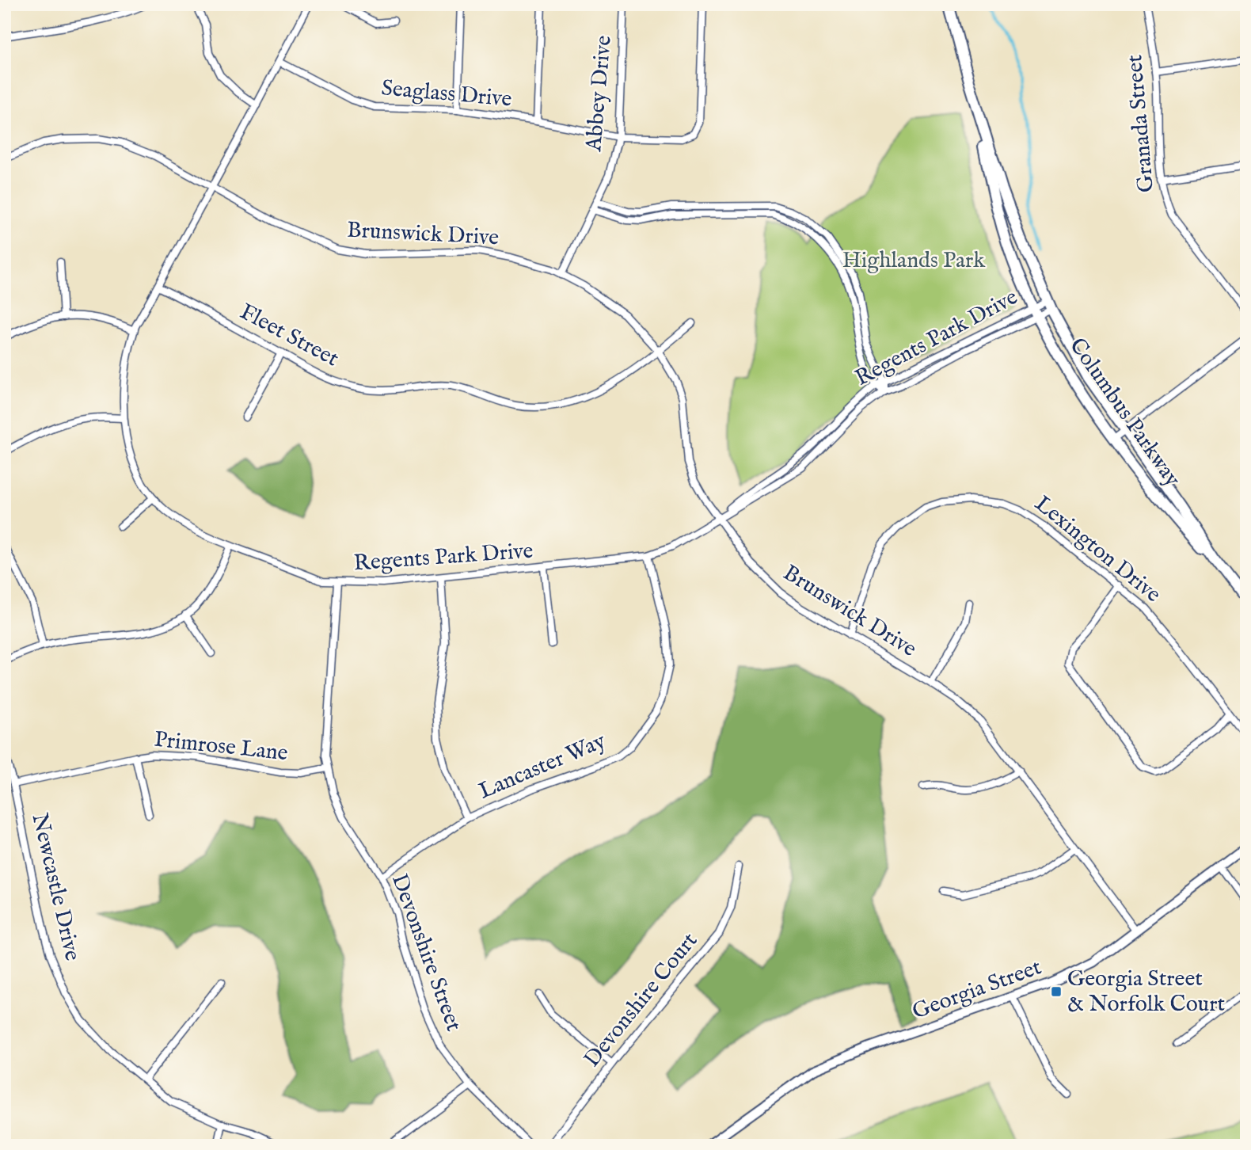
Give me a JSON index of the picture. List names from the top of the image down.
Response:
{
  "streets": {
    "main road": ["Columbus Parkway"],
    "street": [
      "Abbey Drive",
      "Seaglass Drive",
      "Granada Street",
      "Brunswick Drive",
      "Fleet Street",
      "Regents Park Drive",
      "Lexington Drive",
      "Primrose Lane",
      "Lancaster Way",
      "Newcastle Drive",
      "Devonshire Street",
      "Georgia Street",
      "Devonshire Court"
    ]
  },
  "crossings": [
    ["Abbey Drive", "Seaglass Drive"],
    ["Abbey Drive", "Brunswick Drive"],
    ["Seaglass Drive", "Regents Park Drive"],
    ["Brunswick Drive", "Fleet Street"],
    ["Brunswick Drive", "Regents Park Drive"],
    ["Brunswick Drive", "Lexington Drive"],
    ["Brunswick Drive", "Georgia Street"],
    ["Fleet Street", "Regents Park Drive"],
    ["Regents Park Drive", "Columbus Parkway"],
    ["Regents Park Drive", "Lancaster Way"],
    ["Regents Park Drive", "Devonshire Street"],
    ["Primrose Lane", "Newcastle Drive"],
    ["Primrose Lane", "Devonshire Street"],
    ["Lancaster Way", "Devonshire Street"]
  ],
  "parks": ["Highlands Park"],
  "places": {
    "transit": ["Georgia Street & Norfolk Court"]
  }
}
